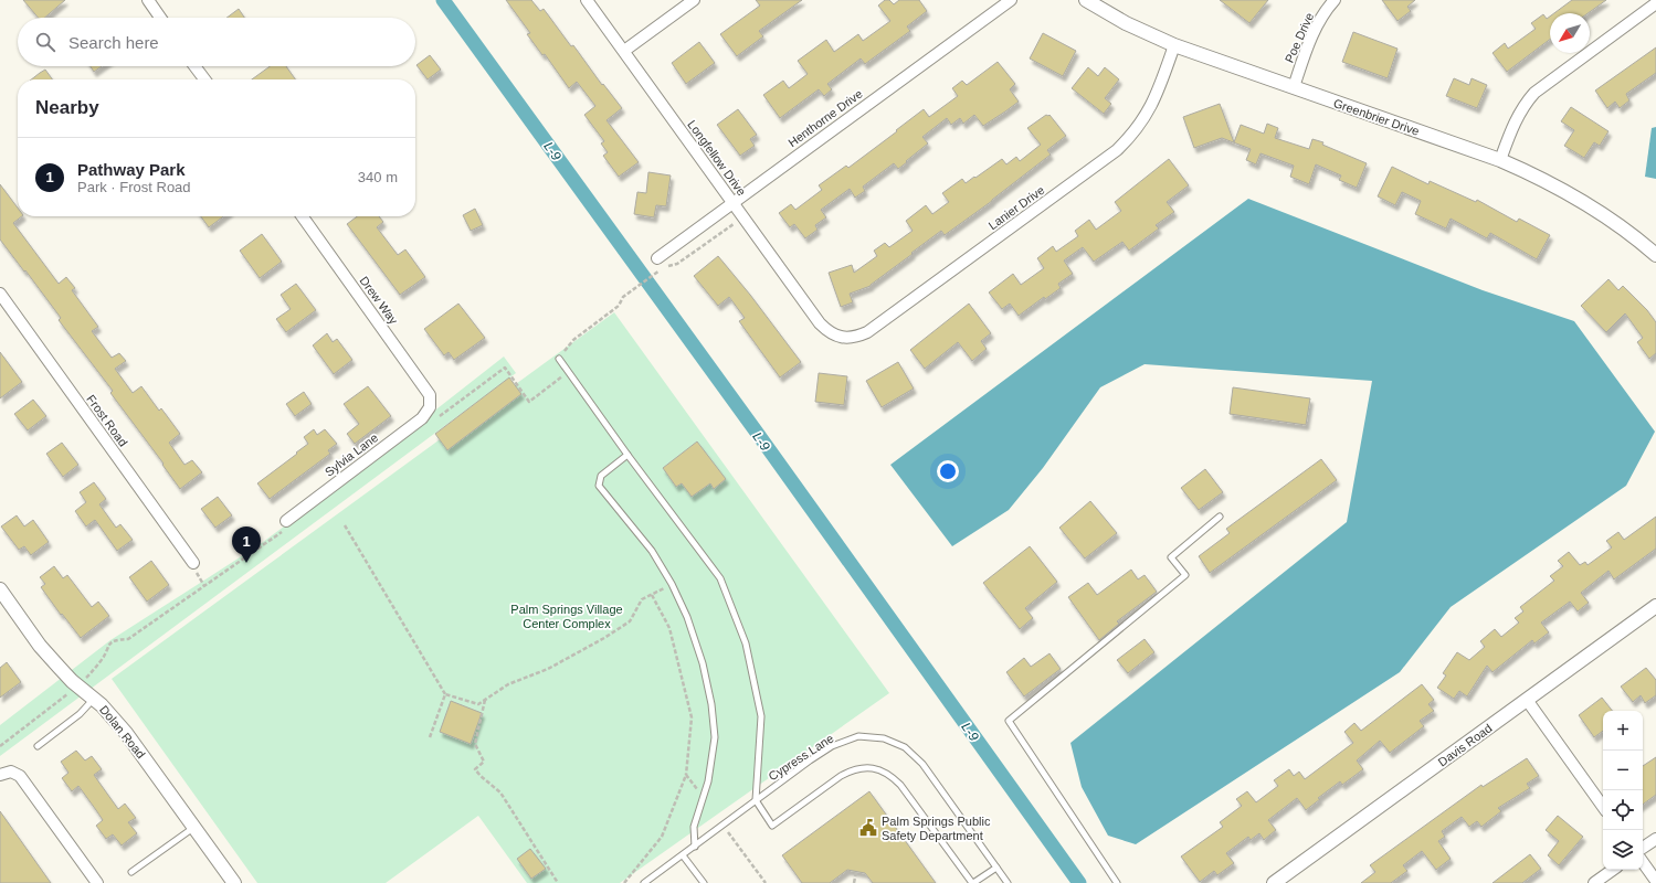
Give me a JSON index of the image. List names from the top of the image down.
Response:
{
  "streets": {
    "street": [
      "Poe Drive",
      "Greenbrier Drive",
      "Henthorne Drive",
      "Longfellow Drive",
      "Lanier Drive",
      "Drew Way",
      "Frost Road",
      "Sylvia Lane",
      "Dolan Road",
      "Davis Road"
    ],
    "lane": ["Cypress Lane"]
  },
  "crossings": [
    ["Poe Drive", "Greenbrier Drive"],
    ["Greenbrier Drive", "Lanier Drive"],
    ["Henthorne Drive", "Longfellow Drive"],
    ["Longfellow Drive", "Lanier Drive"],
    ["Drew Way", "Sylvia Lane"]
  ],
  "water": ["L-9"],
  "parks": ["Palm Springs Village Center Complex"],
  "places": {
    "public building": ["Palm Springs Public Safety Department"]
  },
  "north": "bottom left",
  "page": {
    "search": "Search here",
    "heading": "Nearby",
    "list": [
      {
        "mark": "1",
        "name": "Pathway Park",
        "note": "Park · Frost Road",
        "value": "340 m"
      }
    ],
    "pins": "1",
    "map_buttons": ["+", "−"]
  }
}
